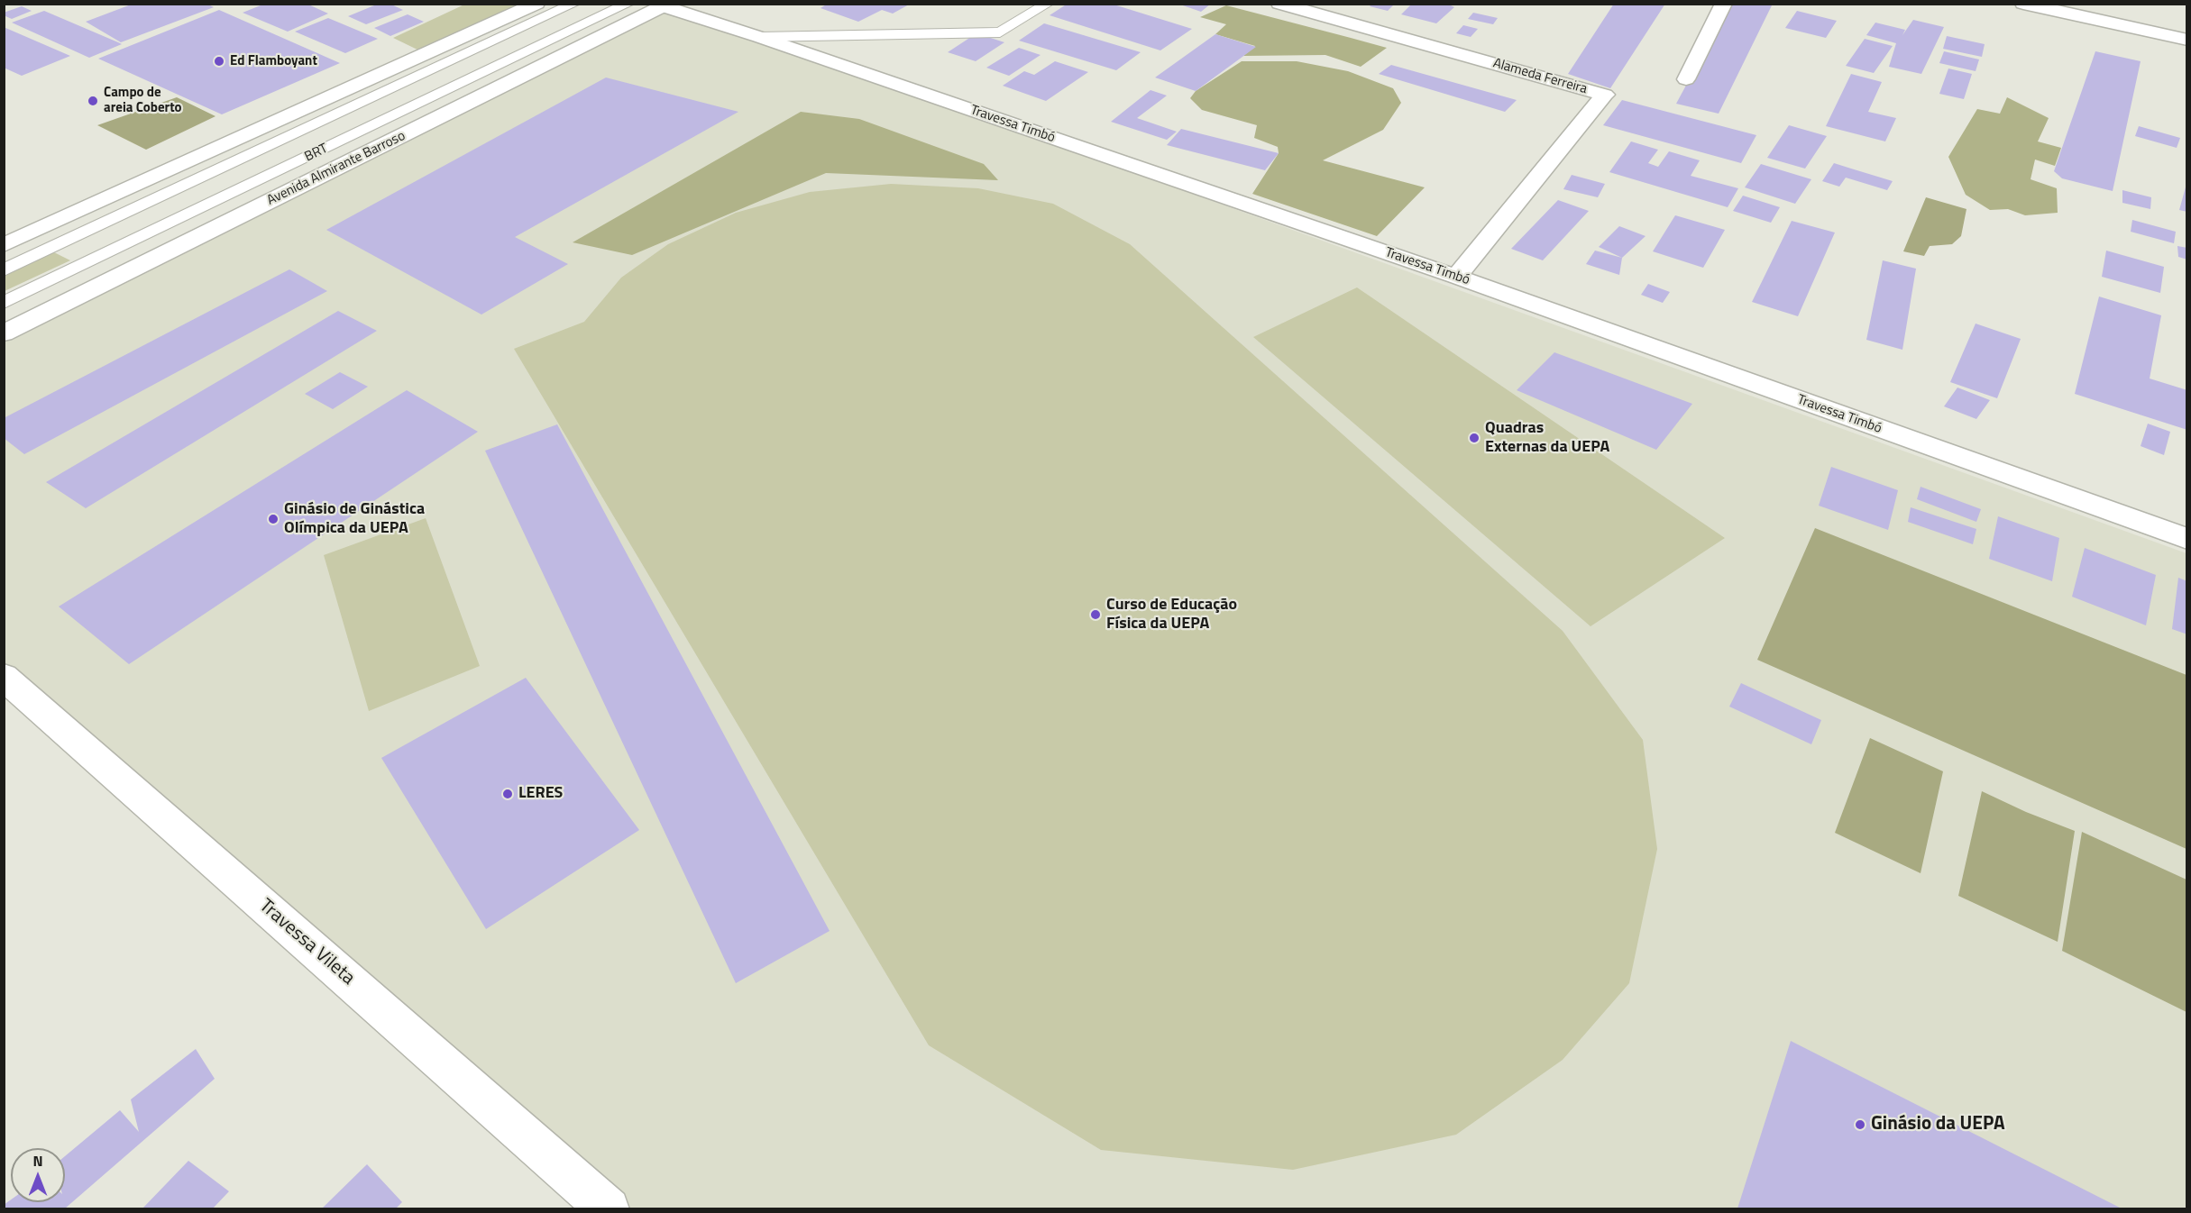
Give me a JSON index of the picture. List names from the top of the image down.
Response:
{
  "streets": {
    "main road": [
      "Alameda Ferreira",
      "Travessa Timbó",
      "Avenida Almirante Barroso",
      "Travessa Vileta"
    ],
    "lane": ["BRT"]
  },
  "crossings": [
    ["Alameda Ferreira", "Travessa Timbó"],
    ["Travessa Timbó", "Avenida Almirante Barroso"]
  ],
  "places": [
    "Ed Flamboyant",
    "Campo de areia Coberto",
    "Quadras Externas da UEPA",
    "Ginásio de Ginástica Olímpica da UEPA",
    "Curso de Educação Física da UEPA",
    "LERES",
    "Ginásio da UEPA"
  ],
  "north": "top"
}
